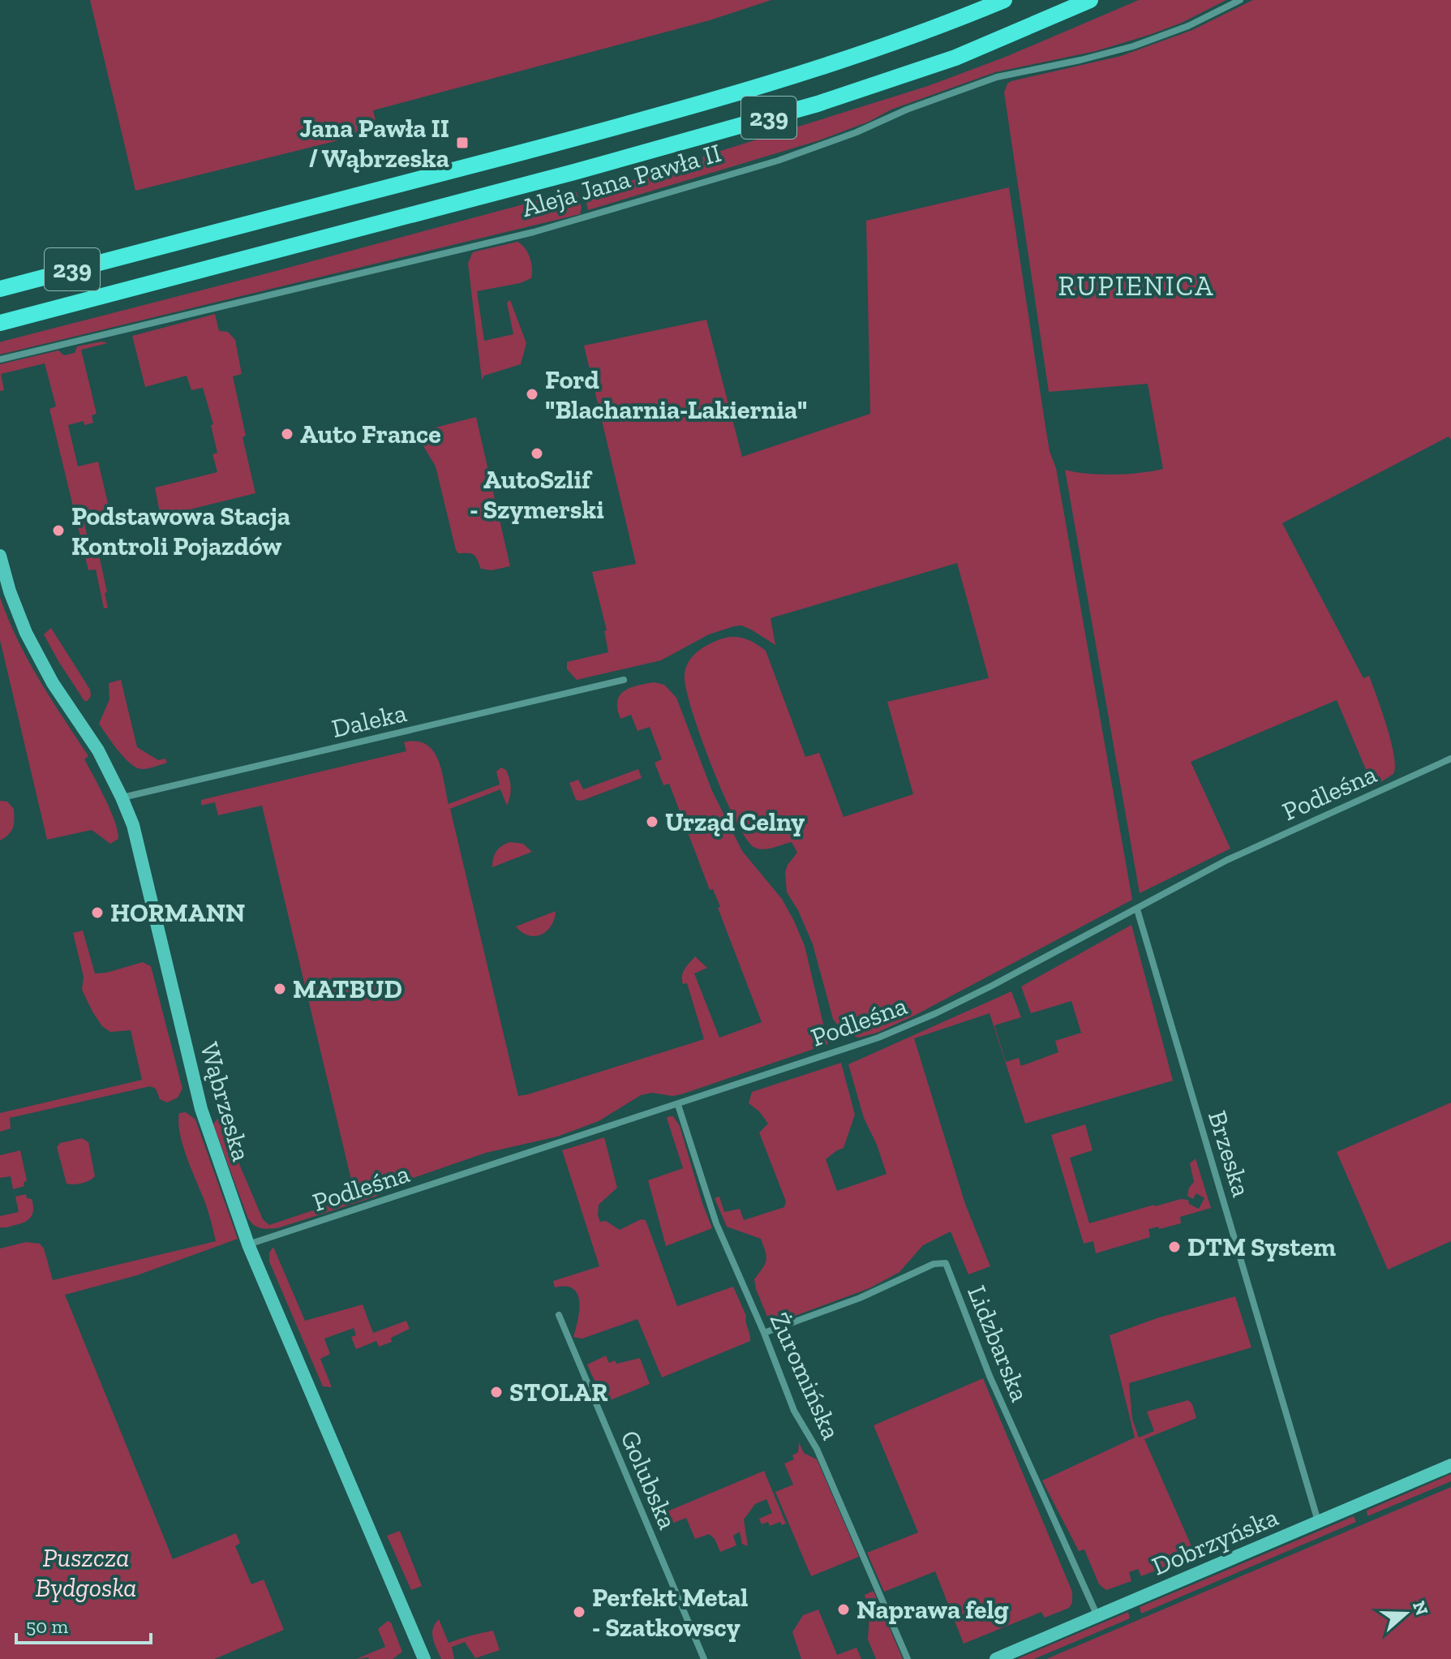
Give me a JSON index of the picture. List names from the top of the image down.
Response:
{
  "streets": {
    "main road": ["239", "Aleja Jana Pawła II"],
    "street": [
      "Daleka",
      "Podleśna",
      "Wąbrzeska",
      "Brzeska",
      "Lidzbarska",
      "Żuromińska",
      "Golubska",
      "Dobrzyńska"
    ]
  },
  "crossings": [
    ["239", "Aleja Jana Pawła II"],
    ["Daleka", "Wąbrzeska"],
    ["Podleśna", "Wąbrzeska"],
    ["Podleśna", "Brzeska"],
    ["Podleśna", "Żuromińska"],
    ["Brzeska", "Dobrzyńska"],
    ["Lidzbarska", "Żuromińska"],
    ["Lidzbarska", "Dobrzyńska"]
  ],
  "districts": ["RUPIENICA"],
  "parks": ["Puszcza Bydgoska"],
  "places": {
    "transit": ["Jana Pawła II / Wąbrzeska"],
    "other": [
      "Ford \"Blacharnia-Lakiernia\"",
      "Auto France",
      "AutoSzlif - Szymerski",
      "Podstawowa Stacja Kontroli Pojazdów",
      "Urząd Celny",
      "HORMANN",
      "MATBUD",
      "DTM System",
      "STOLAR",
      "Naprawa felg",
      "Perfekt Metal - Szatkowscy"
    ]
  },
  "scale_bar": "50 m",
  "north": "right"
}
